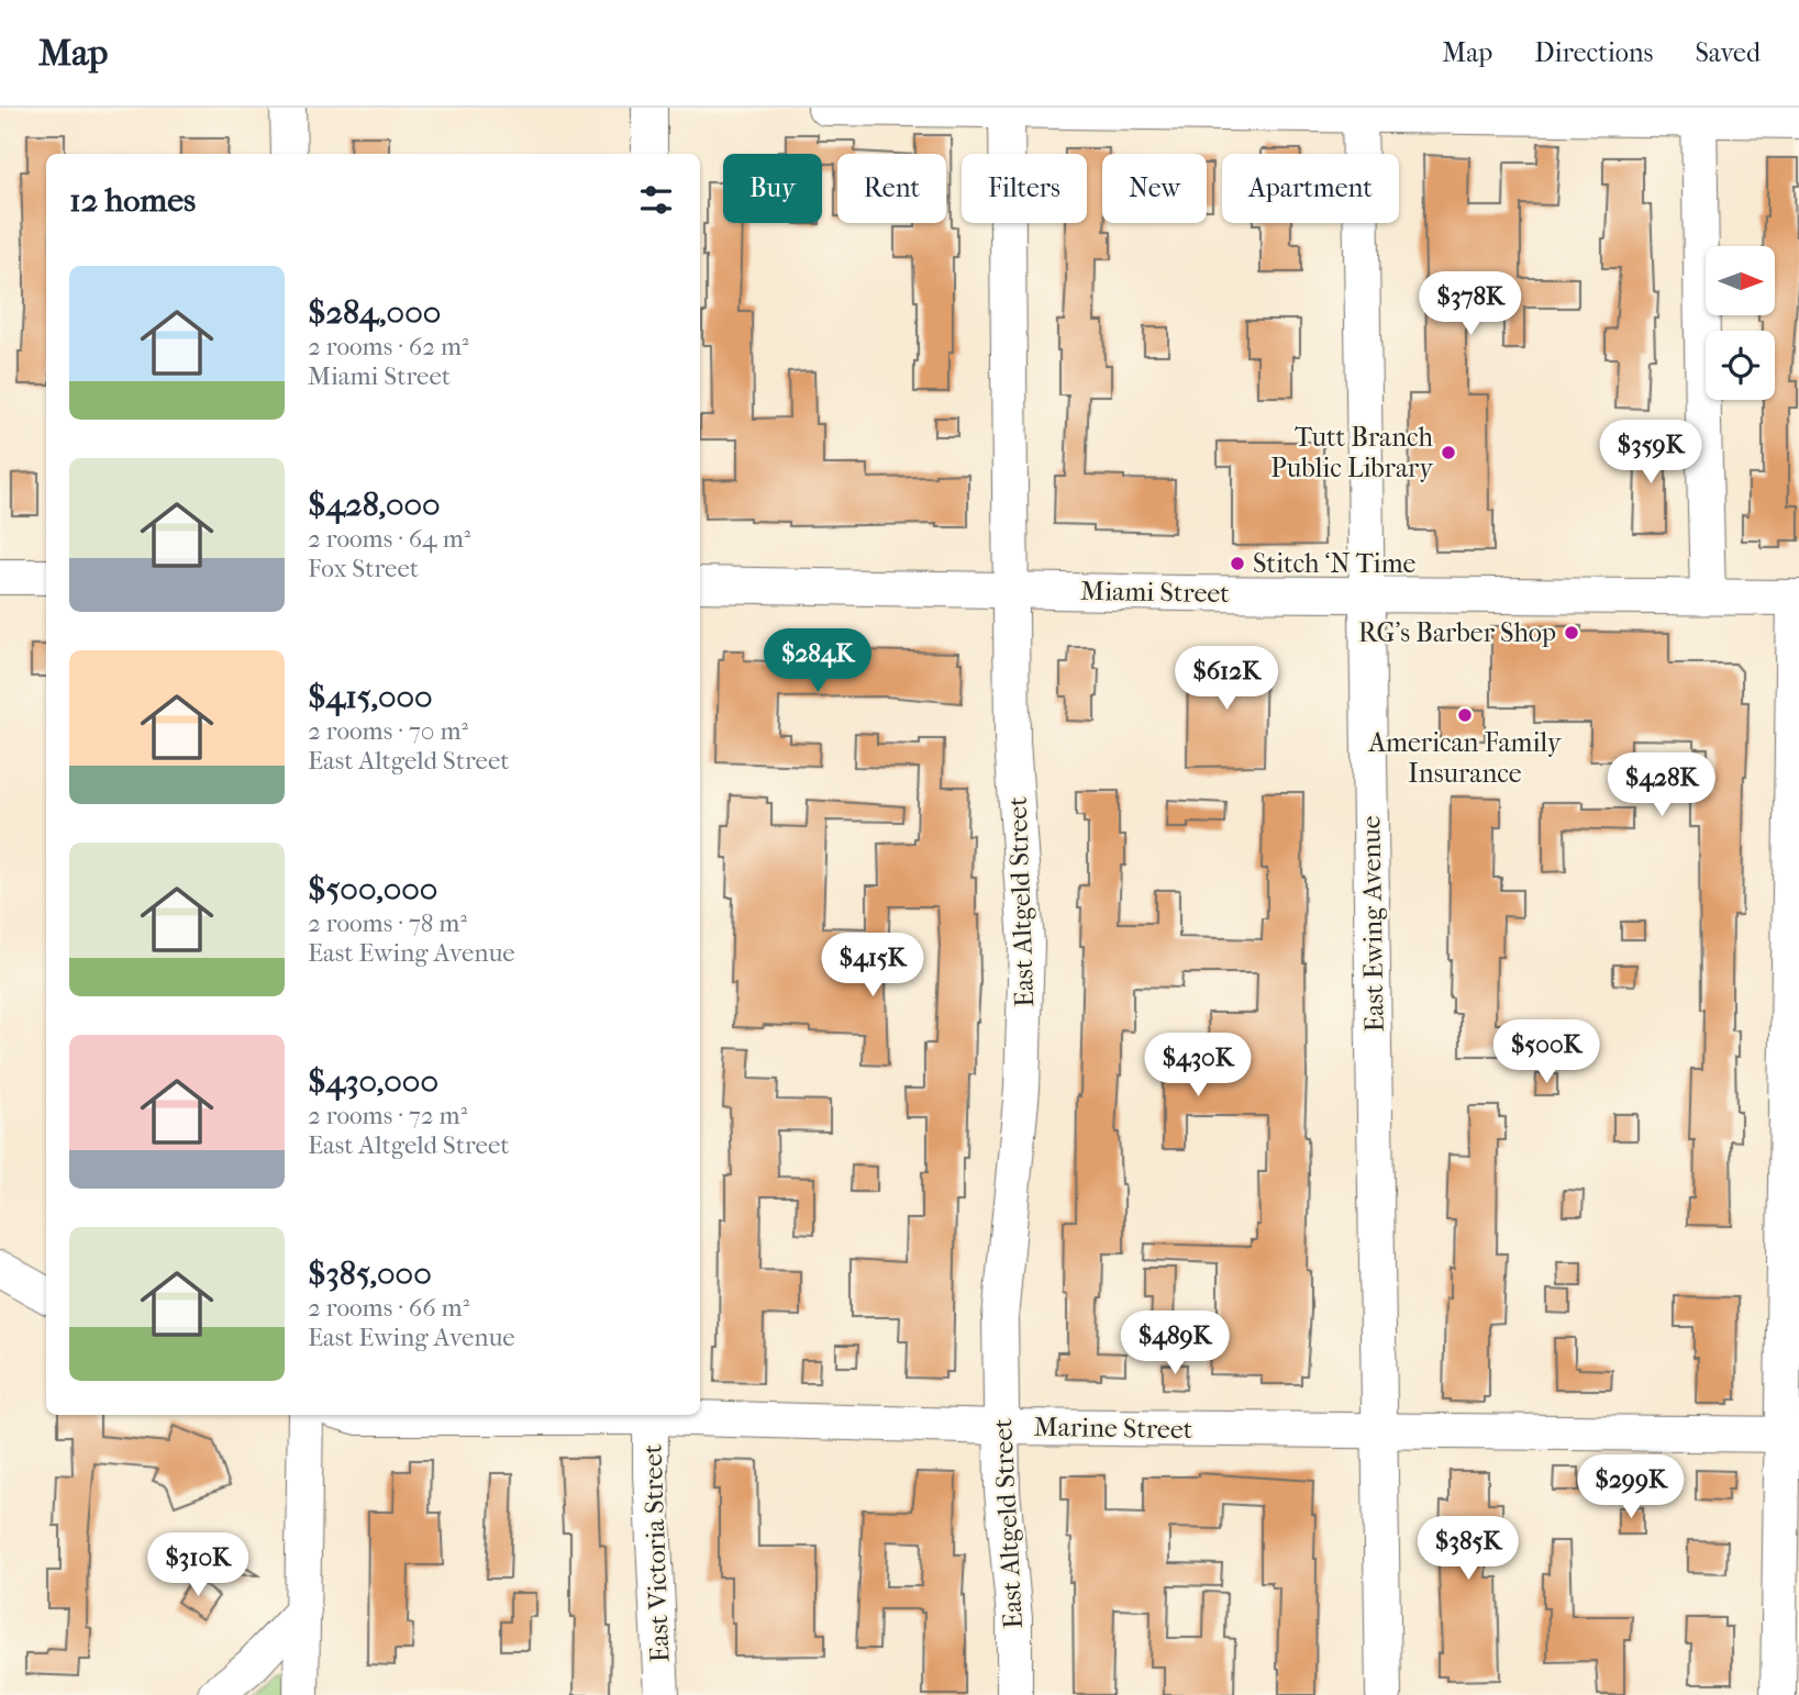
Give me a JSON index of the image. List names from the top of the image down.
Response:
{
  "streets": {
    "street": [
      "Miami Street",
      "East Altgeld Street",
      "East Ewing Avenue",
      "Marine Street",
      "East Victoria Street"
    ]
  },
  "crossings": [
    ["Miami Street", "East Altgeld Street"],
    ["Miami Street", "East Ewing Avenue"],
    ["East Altgeld Street", "Marine Street"],
    ["East Ewing Avenue", "Marine Street"]
  ],
  "places": [
    "Tutt Branch Public Library",
    "Stitch ‘N Time",
    "RG's Barber Shop",
    "American Family Insurance"
  ],
  "north": "right",
  "page": {
    "header": "Map",
    "nav": ["Map", "Directions", "Saved"],
    "chip": [
      "Buy",
      "Rent",
      "Filters",
      "New",
      "Apartment"
    ],
    "heading": "12 homes",
    "list": [
      {
        "name": "$284,000",
        "note": "2 rooms · 62 m² · Miami Street"
      },
      {
        "name": "$428,000",
        "note": "2 rooms · 64 m² · Fox Street"
      },
      {
        "name": "$415,000",
        "note": "2 rooms · 70 m² · East Altgeld Street"
      },
      {
        "name": "$500,000",
        "note": "2 rooms · 78 m² · East Ewing Avenue"
      },
      {
        "name": "$430,000",
        "note": "2 rooms · 72 m² · East Altgeld Street"
      },
      {
        "name": "$385,000",
        "note": "2 rooms · 66 m² · East Ewing Avenue"
      }
    ],
    "price": [
      "$378K",
      "$359K",
      "$284K",
      "$612K",
      "$428K",
      "$415K",
      "$500K",
      "$430K",
      "$489K",
      "$299K",
      "$385K",
      "$310K"
    ]
  }
}
